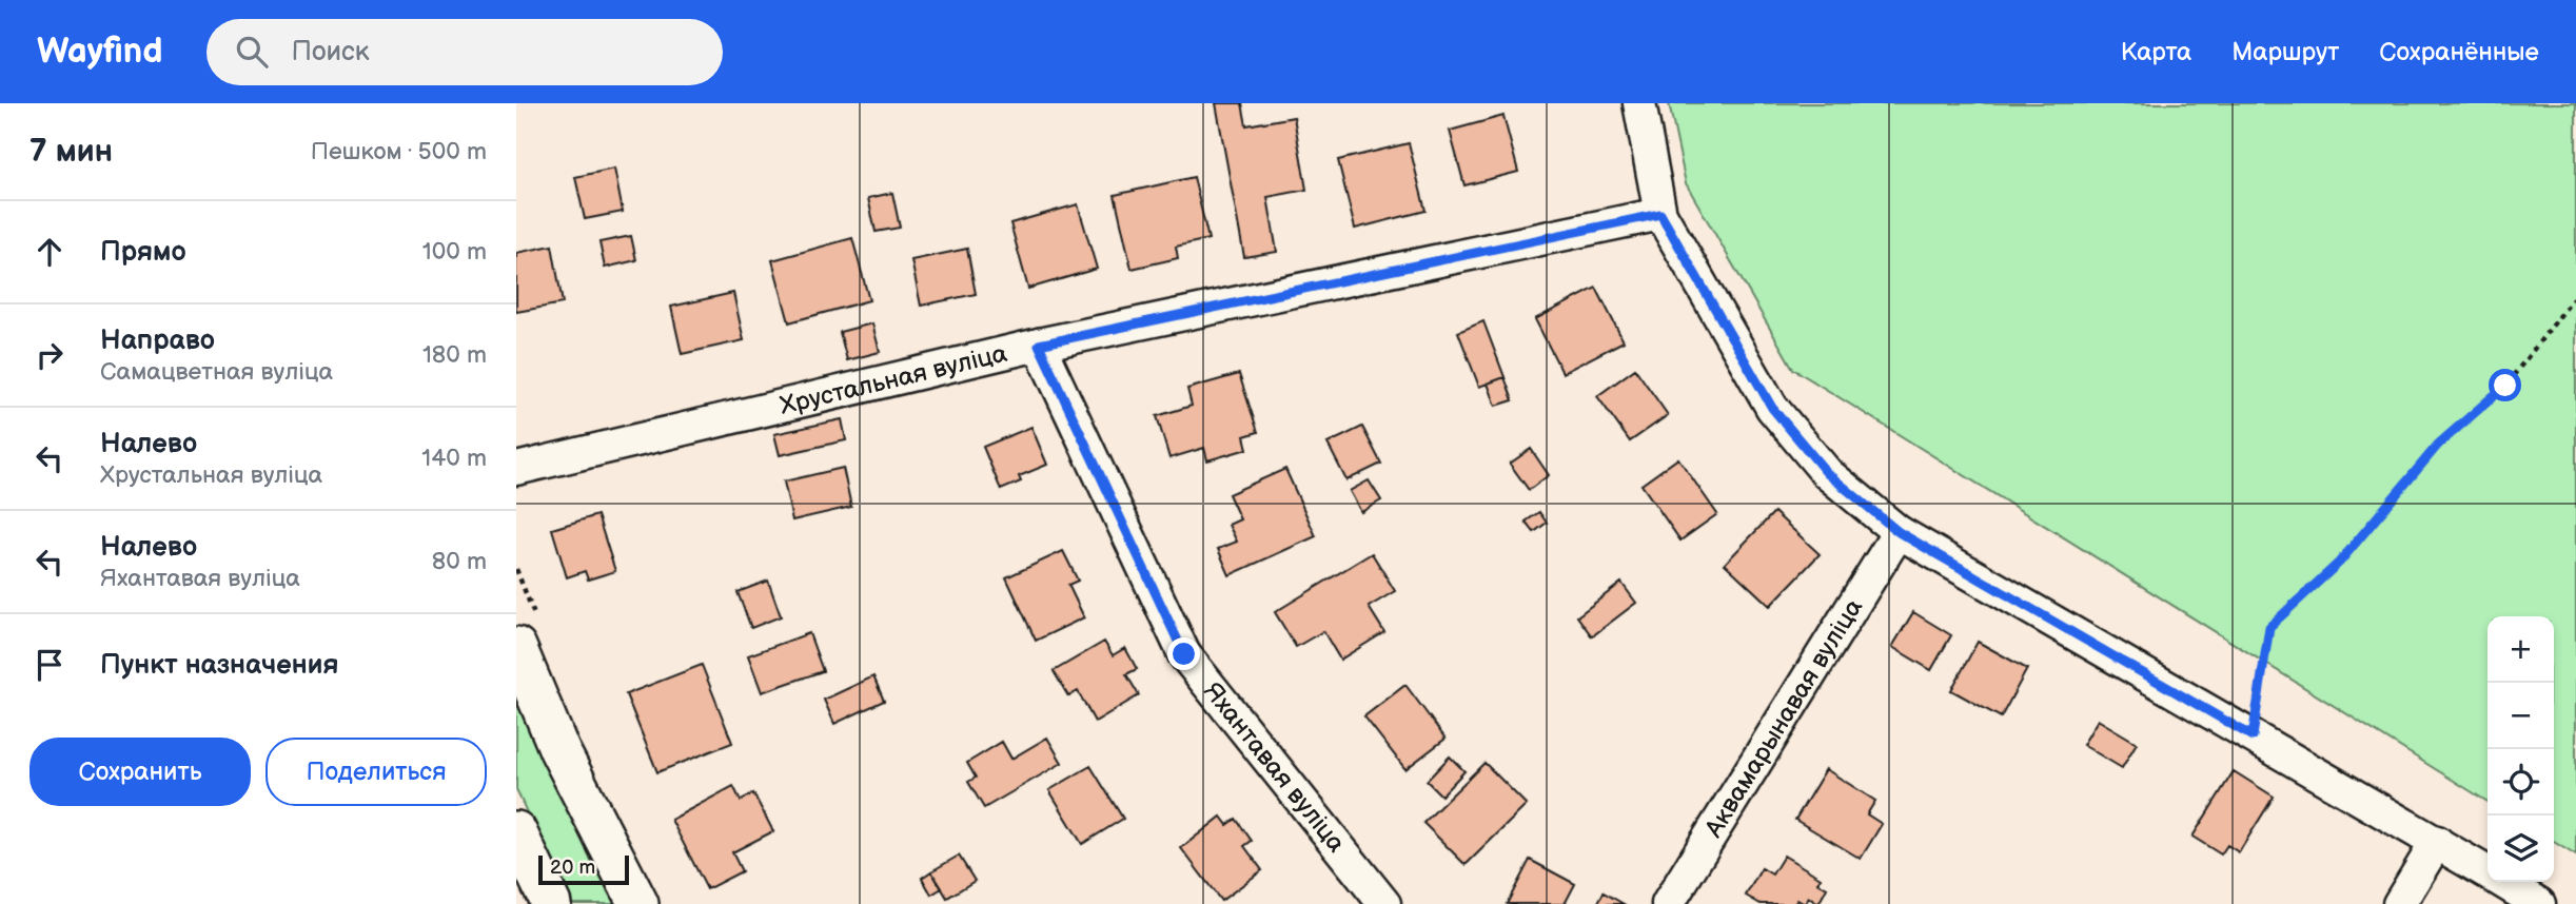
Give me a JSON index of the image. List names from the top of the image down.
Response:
{
  "streets": {
    "street": ["Хрустальная вуліца", "Аквамарынавая вуліца", "Яхантавая вуліца"]
  },
  "crossings": [
    ["Хрустальная вуліца", "Яхантавая вуліца"]
  ],
  "scale_bar": "20 m",
  "page": {
    "header": "Wayfind",
    "search": "Поиск",
    "nav": ["Карта", "Маршрут", "Сохранённые"],
    "heading": ["7 мин", "Пешком · 500 m"],
    "list": [
      ["Прямо", "100 m"],
      ["Направо", "Самацветная вуліца", "180 m"],
      ["Налево", "Хрустальная вуліца", "140 m"],
      ["Налево", "Яхантавая вуліца", "80 m"],
      "Пункт назначения"
    ],
    "map_buttons": ["+", "−"],
    "buttons": ["Сохранить", "Поделиться"],
    "scale": "20 m"
  }
}
